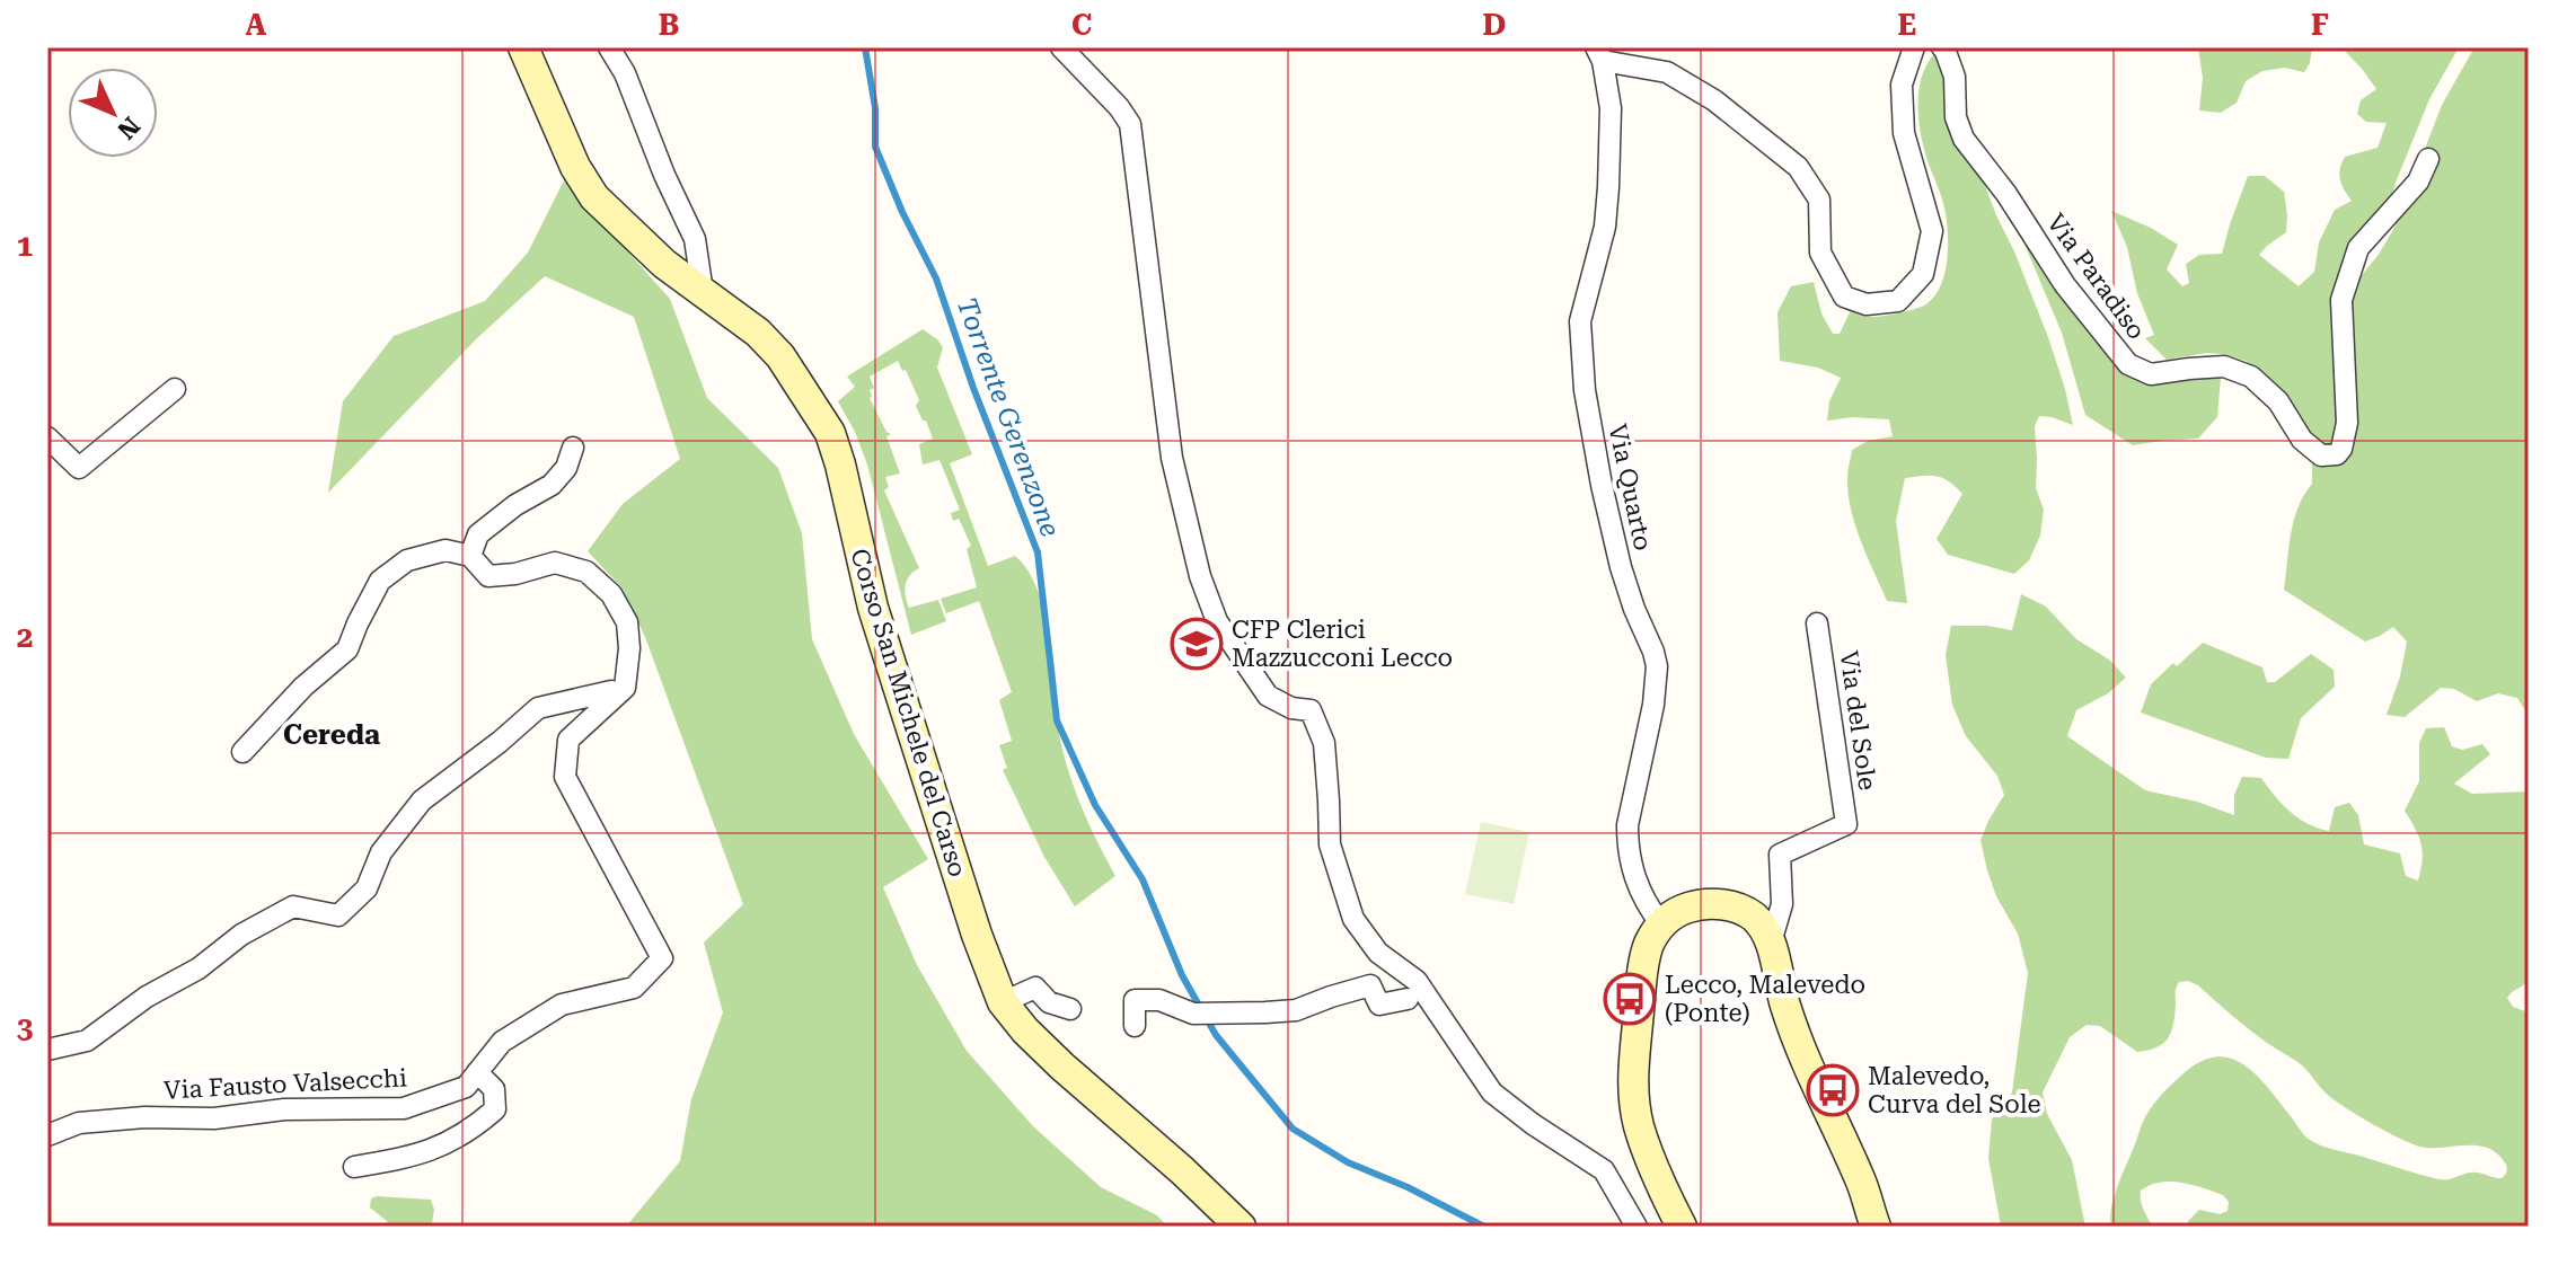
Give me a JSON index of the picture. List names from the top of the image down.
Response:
{
  "streets": {
    "main road": ["Corso San Michele del Carso"],
    "street": [
      "Via Paradiso",
      "Via Quarto",
      "Via del Sole",
      "Via Fausto Valsecchi"
    ]
  },
  "districts": ["Cereda"],
  "water": ["Torrente Gerenzone"],
  "places": {
    "school or university": ["CFP Clerici Mazzucconi Lecco"],
    "bus stop": ["Lecco, Malevedo (Ponte)", "Malevedo, Curva del Sole"]
  },
  "north": "bottom right",
  "grid": {
    "columns": [
      "A",
      "B",
      "C",
      "D",
      "E",
      "F"
    ],
    "rows": ["1", "2", "3"]
  }
}
